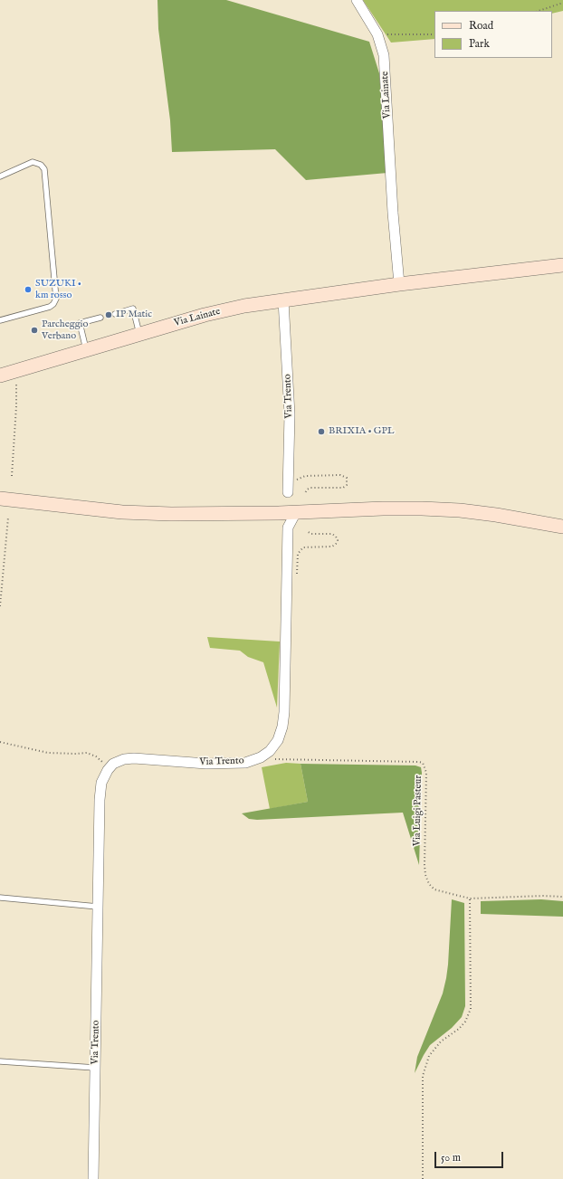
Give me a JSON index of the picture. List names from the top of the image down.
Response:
{
  "streets": {
    "main road": ["Via Lainate"],
    "street": ["Via Trento"],
    "path": ["Via Luigi Pasteur"]
  },
  "crossings": [
    ["Via Lainate", "Via Trento"],
    ["Via Trento", "Via Luigi Pasteur"]
  ],
  "places": [
    "SUZUKI • km rosso",
    "IP Matic",
    "Parcheggio Verbano",
    "BRIXIA • GPL"
  ],
  "legend": ["Road", "Park"],
  "scale_bar": "50 m"
}
